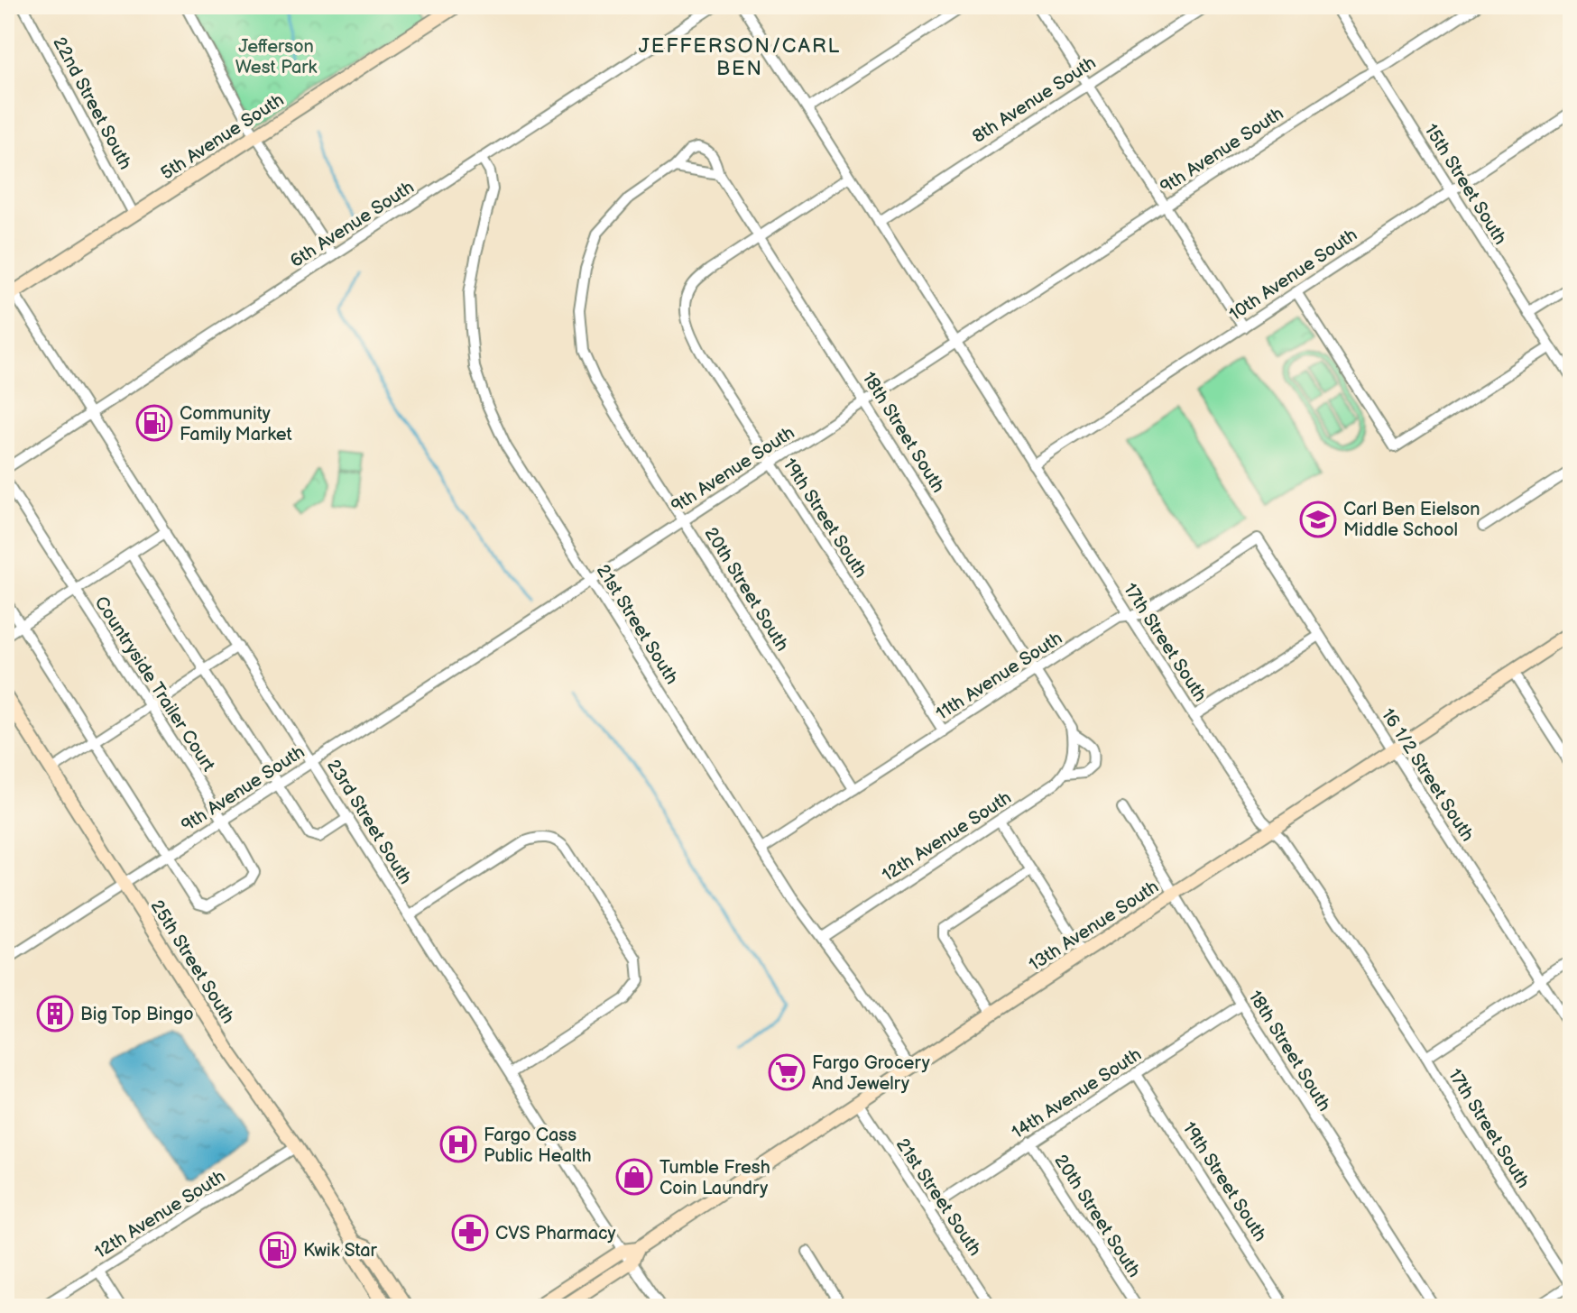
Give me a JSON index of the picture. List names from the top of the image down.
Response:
{
  "streets": {
    "main road": ["5th Avenue South", "13th Avenue South", "25th Street South"],
    "street": [
      "8th Avenue South",
      "22nd Street South",
      "9th Avenue South",
      "15th Street South",
      "6th Avenue South",
      "10th Avenue South",
      "18th Street South",
      "19th Street South",
      "20th Street South",
      "21st Street South",
      "17th Street South",
      "11th Avenue South",
      "Countryside Trailer Court",
      "16 1/2 Street South",
      "23rd Street South",
      "12th Avenue South",
      "14th Avenue South"
    ]
  },
  "crossings": [
    ["8th Avenue South", "17th Street South"],
    ["22nd Street South", "5th Avenue South"],
    ["5th Avenue South", "23rd Street South"],
    ["9th Avenue South", "15th Street South"],
    ["9th Avenue South", "18th Street South"],
    ["9th Avenue South", "19th Street South"],
    ["9th Avenue South", "20th Street South"],
    ["9th Avenue South", "21st Street South"],
    ["9th Avenue South", "17th Street South"],
    ["9th Avenue South", "Countryside Trailer Court"],
    ["9th Avenue South", "23rd Street South"],
    ["9th Avenue South", "25th Street South"],
    ["15th Street South", "10th Avenue South"],
    ["6th Avenue South", "21st Street South"],
    ["6th Avenue South", "23rd Street South"],
    ["10th Avenue South", "17th Street South"],
    ["18th Street South", "19th Street South"],
    ["18th Street South", "20th Street South"],
    ["18th Street South", "11th Avenue South"],
    ["18th Street South", "12th Avenue South"],
    ["18th Street South", "13th Avenue South"],
    ["18th Street South", "14th Avenue South"],
    ["19th Street South", "11th Avenue South"],
    ["19th Street South", "14th Avenue South"],
    ["20th Street South", "11th Avenue South"],
    ["20th Street South", "14th Avenue South"],
    ["21st Street South", "11th Avenue South"],
    ["21st Street South", "12th Avenue South"],
    ["21st Street South", "13th Avenue South"],
    ["21st Street South", "14th Avenue South"],
    ["17th Street South", "11th Avenue South"],
    ["17th Street South", "13th Avenue South"],
    ["11th Avenue South", "16 1/2 Street South"],
    ["16 1/2 Street South", "13th Avenue South"],
    ["23rd Street South", "13th Avenue South"],
    ["12th Avenue South", "25th Street South"]
  ],
  "districts": ["JEFFERSON/CARL BEN"],
  "parks": ["Jefferson West Park"],
  "places": {
    "fuel station": ["Community Family Market", "Kwik Star"],
    "school or university": ["Carl Ben Eielson Middle School"],
    "building": ["Big Top Bingo"],
    "supermarket": ["Fargo Grocery And Jewelry"],
    "hospital": ["Fargo Cass Public Health"],
    "shop": ["Tumble Fresh Coin Laundry"],
    "pharmacy": ["CVS Pharmacy"]
  }
}
